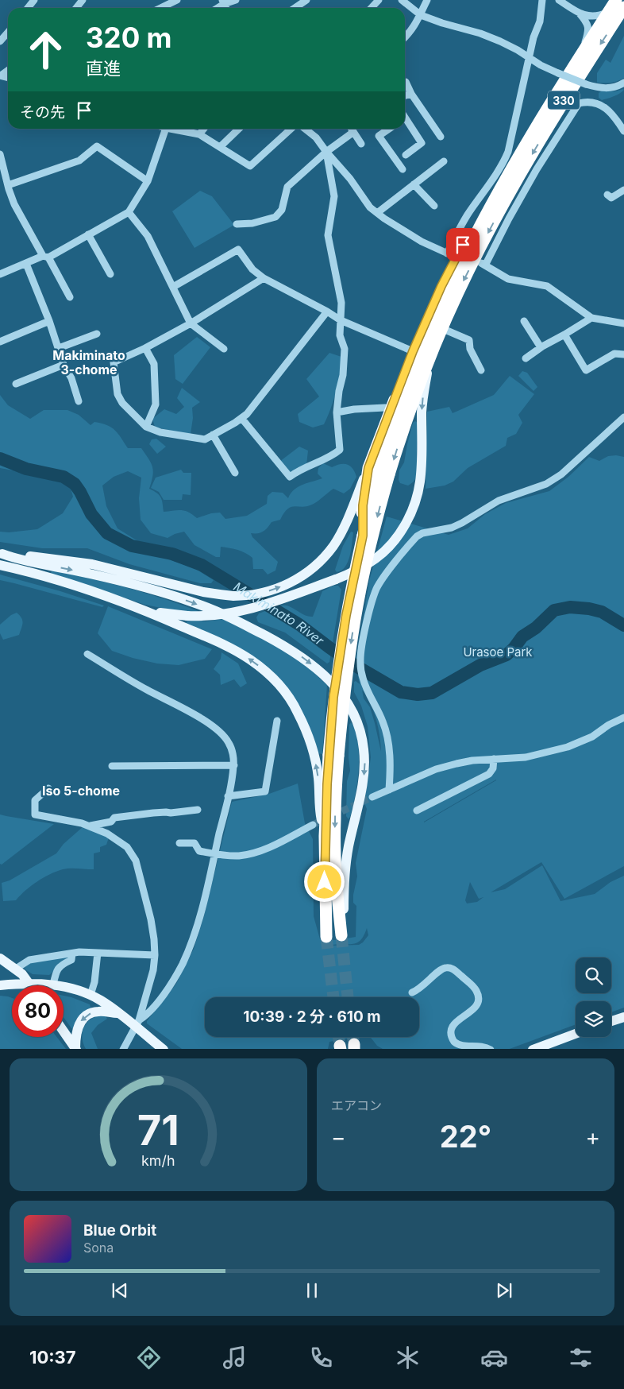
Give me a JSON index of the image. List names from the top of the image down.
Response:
{
  "streets": {
    "highway": ["330"]
  },
  "districts": ["Makiminato 3-chome", "Iso 5-chome"],
  "water": ["Makiminato River"],
  "parks": ["Urasoe Park"],
  "page": {
    "turn": ["320 m", "直進"],
    "then": "その先",
    "limit": "80",
    "trip": "10:39 · 2 分 · 610 m",
    "tile": "エアコン",
    "heat": ["−", "22°", "+"],
    "song": ["Blue Orbit", "Sona"],
    "tabs": "10:37",
    "gauge": ["71", "km/h"]
  }
}
